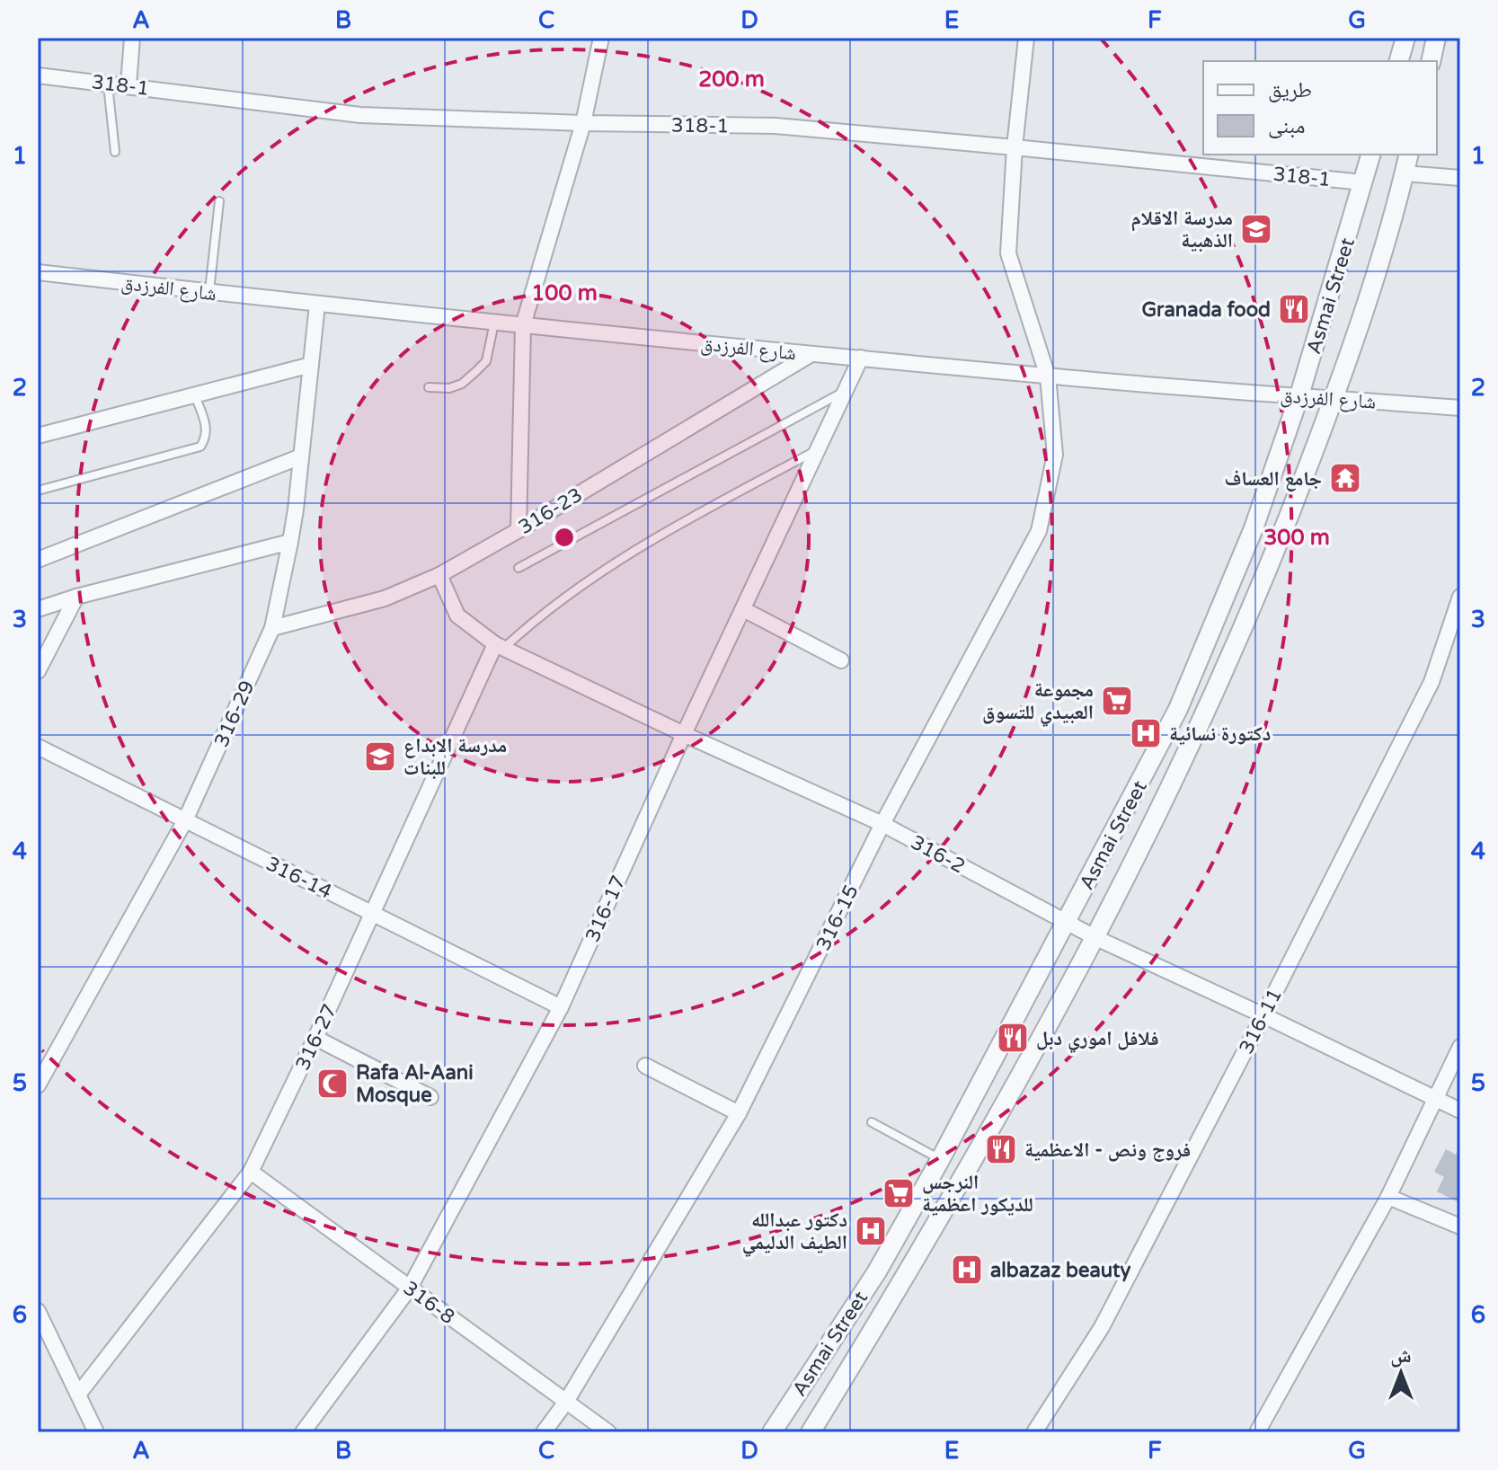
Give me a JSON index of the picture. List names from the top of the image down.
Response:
{
  "streets": {
    "street": [
      "318-1",
      "شارع الفرزدق",
      "Asmai Street",
      "316-23",
      "316-29",
      "316-2",
      "316-14",
      "316-17",
      "316-15",
      "316-11",
      "316-27",
      "316-8"
    ]
  },
  "crossings": [
    ["318-1", "Asmai Street"],
    ["318-1", "316-15"],
    ["شارع الفرزدق", "Asmai Street"],
    ["شارع الفرزدق", "316-23"],
    ["شارع الفرزدق", "316-29"],
    ["شارع الفرزدق", "316-17"],
    ["شارع الفرزدق", "316-15"],
    ["Asmai Street", "316-2"],
    ["316-23", "316-29"],
    ["316-23", "316-2"],
    ["316-29", "316-14"],
    ["316-2", "316-17"],
    ["316-2", "316-15"],
    ["316-2", "316-11"],
    ["316-2", "316-27"],
    ["316-14", "316-17"],
    ["316-14", "316-27"],
    ["316-17", "316-8"],
    ["316-15", "316-8"],
    ["316-27", "316-8"]
  ],
  "places": {
    "school or university": ["مدرسة الاقلام الذهبية", "مدرسة الابداع للبنات"],
    "restaurant": ["Granada food", "فلافل اموري دبل", "فروج ونص - الاعظمية"],
    "temple": ["جامع العساف"],
    "supermarket": ["مجموعة العبيدي للتسوق", "النرجس للديكور اعظمية"],
    "hospital": ["دكتورة نسائية", "دكتور عبدالله الطيف الدليمي", "albazaz beauty"],
    "mosque": ["Rafa Al-Aani Mosque"]
  },
  "legend": ["طريق", "مبنى"],
  "north": "top",
  "grid": {
    "columns": [
      "A",
      "B",
      "C",
      "D",
      "E",
      "F",
      "G"
    ],
    "rows": [
      "1",
      "2",
      "3",
      "4",
      "5",
      "6"
    ]
  },
  "rings": ["200 m", "100 m", "300 m"]
}
